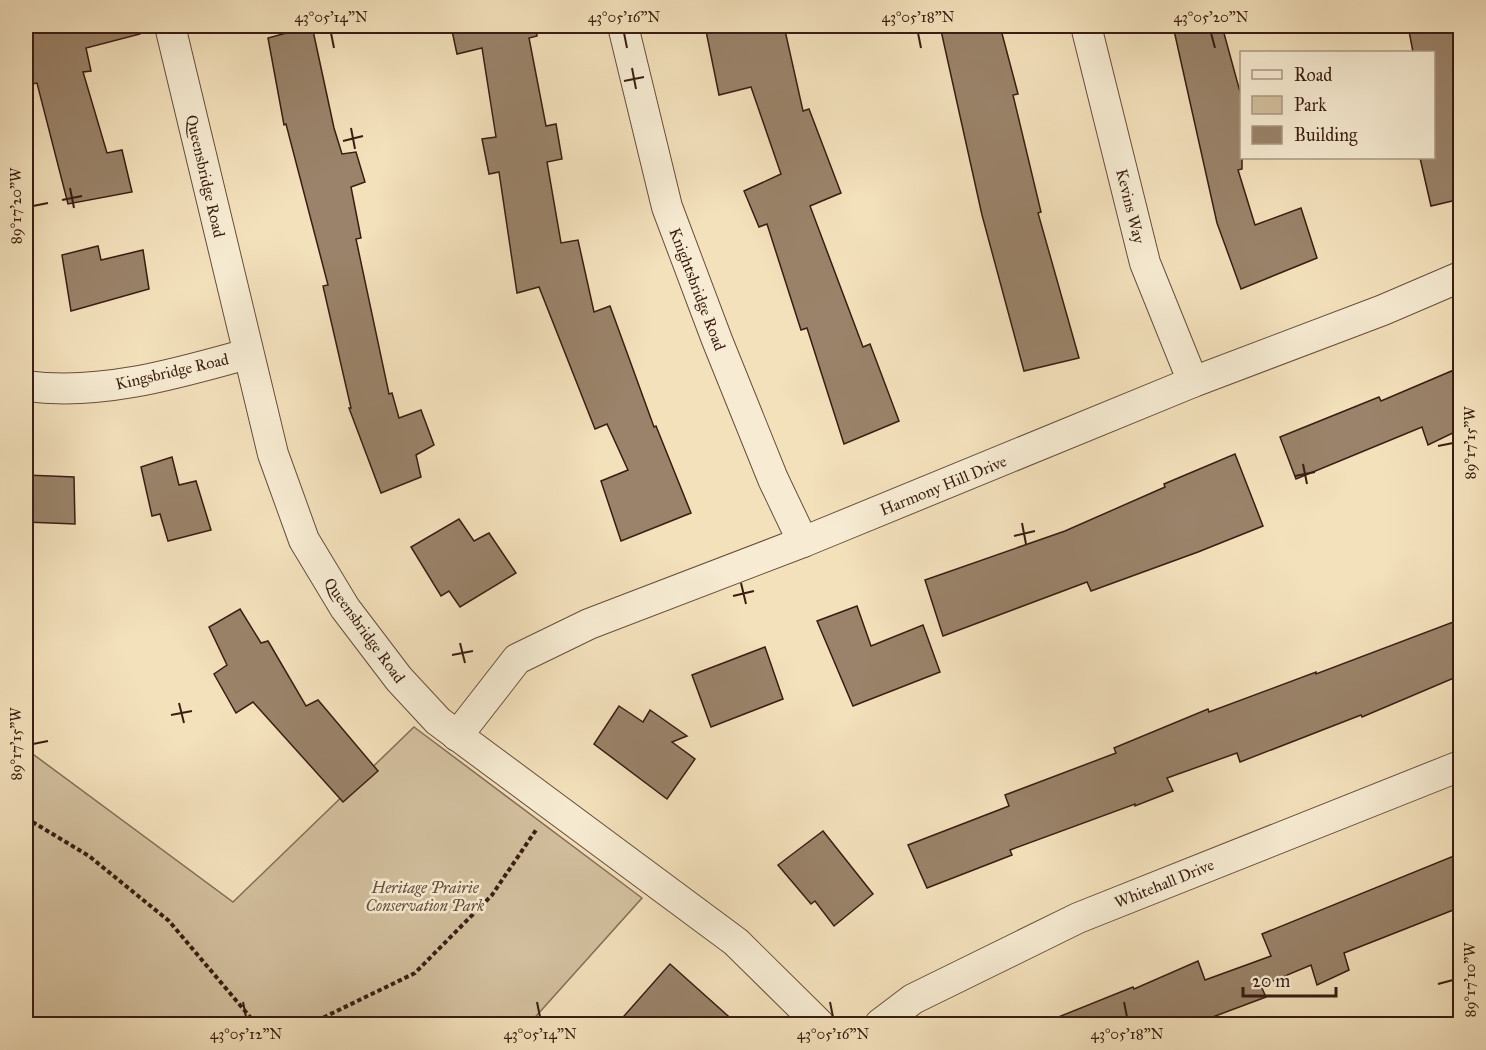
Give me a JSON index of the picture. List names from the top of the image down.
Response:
{
  "streets": {
    "street": [
      "Queensbridge Road",
      "Kevins Way",
      "Knightsbridge Road",
      "Kingsbridge Road",
      "Harmony Hill Drive",
      "Whitehall Drive"
    ]
  },
  "crossings": [
    ["Queensbridge Road", "Kingsbridge Road"],
    ["Queensbridge Road", "Harmony Hill Drive"],
    ["Kevins Way", "Harmony Hill Drive"],
    ["Knightsbridge Road", "Harmony Hill Drive"]
  ],
  "parks": ["Heritage Prairie Conservation Park"],
  "legend": ["Road", "Park", "Building"],
  "scale_bar": "20 m",
  "coordinates": [
    "43°05'14\"N",
    "43°05'16\"N",
    "43°05'18\"N",
    "43°05'20\"N",
    "89°17'20\"W",
    "89°17'15\"W",
    "89°17'10\"W",
    "43°05'12\"N"
  ]
}
